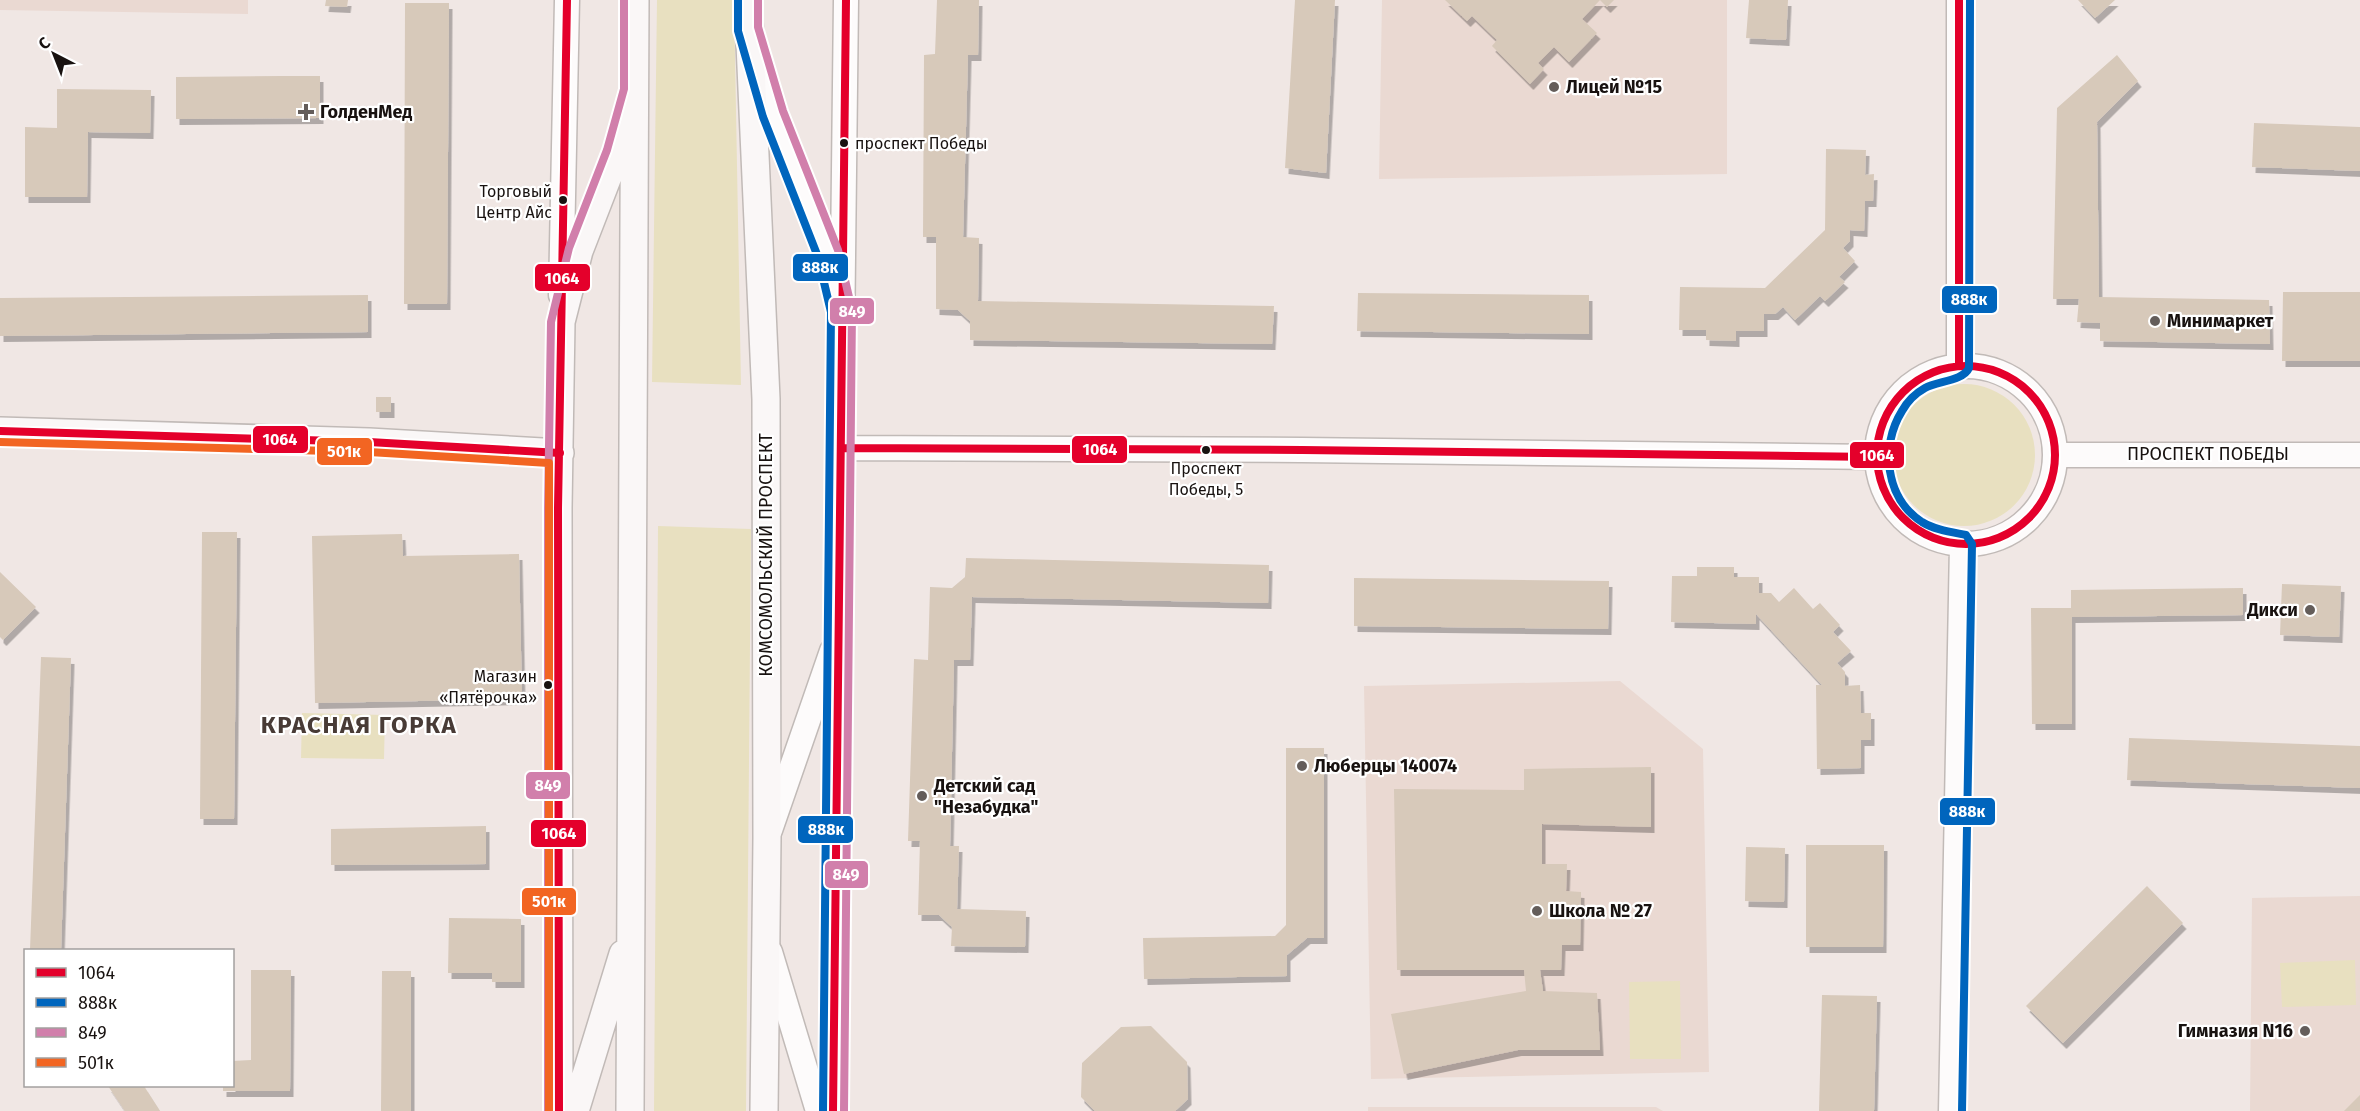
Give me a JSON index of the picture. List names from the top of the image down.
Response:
{
  "streets": {
    "main road": ["КОМСОМОЛЬСКИЙ ПРОСПЕКТ"],
    "street": ["ПРОСПЕКТ ПОБЕДЫ"]
  },
  "districts": ["КРАСНАЯ ГОРКА"],
  "places": {
    "other": [
      "Лицей №15",
      "проспект Победы",
      "Торговый Центр Айс",
      "Минимаркет",
      "Проспект Победы, 5",
      "Дикси",
      "Магазин «Пятёрочка»",
      "Люберцы 140074",
      "Детский сад \"Незабудка\"",
      "Школа № 27",
      "Гимназия N16"
    ],
    "health": ["ГолденМед"]
  },
  "lines": [
    "transit line 1064",
    "transit line 888к",
    "transit line 849",
    "transit line 501к"
  ],
  "legend": [
    "1064",
    "888к",
    "849",
    "501к"
  ],
  "north": "top left"
}
